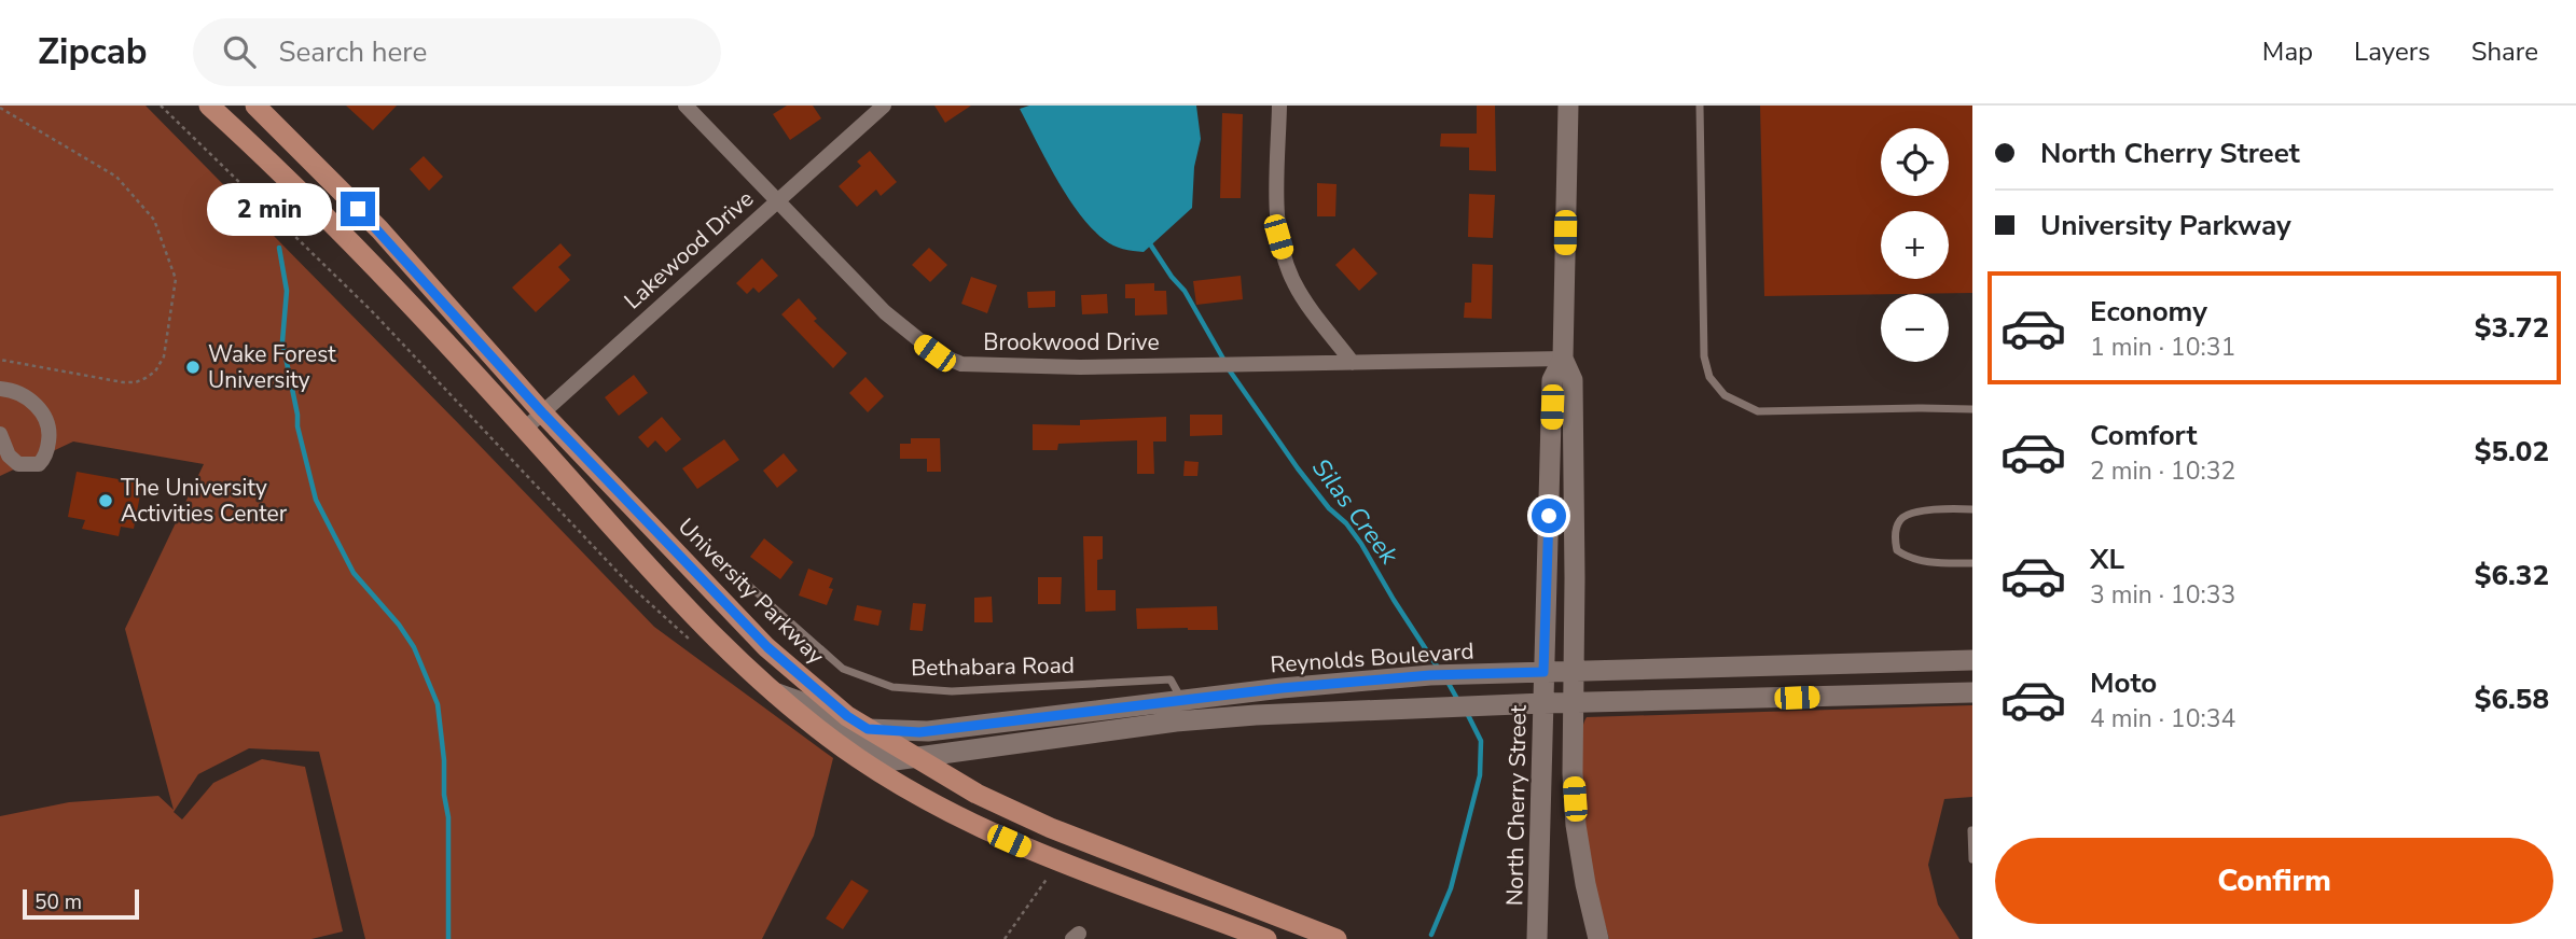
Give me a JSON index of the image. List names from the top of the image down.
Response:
{
  "streets": {
    "main road": ["University Parkway", "Reynolds Boulevard", "North Cherry Street"],
    "street": ["Lakewood Drive", "Brookwood Drive"],
    "lane": ["Bethabara Road"]
  },
  "crossings": [
    ["Lakewood Drive", "Brookwood Drive"],
    ["Lakewood Drive", "University Parkway"],
    ["Brookwood Drive", "North Cherry Street"],
    ["University Parkway", "Reynolds Boulevard"],
    ["Reynolds Boulevard", "Bethabara Road"],
    ["Reynolds Boulevard", "North Cherry Street"]
  ],
  "water": ["Silas Creek"],
  "places": ["Wake Forest University", "The University Activities Center"],
  "scale_bar": "50 m",
  "page": {
    "header": "Zipcab",
    "search": "Search here",
    "nav": ["Map", "Layers", "Share"],
    "banner": ["North Cherry Street", "University Parkway"],
    "map_buttons": ["+", "−"],
    "bubble": "2 min",
    "list": [
      {
        "name": "Economy",
        "note": "1 min · 10:31",
        "value": "$3.72"
      },
      {
        "name": "Comfort",
        "note": "2 min · 10:32",
        "value": "$5.02"
      },
      {
        "name": "XL",
        "note": "3 min · 10:33",
        "value": "$6.32"
      },
      {
        "name": "Moto",
        "note": "4 min · 10:34",
        "value": "$6.58"
      }
    ],
    "buttons": "Confirm",
    "scale": "50 m"
  }
}
